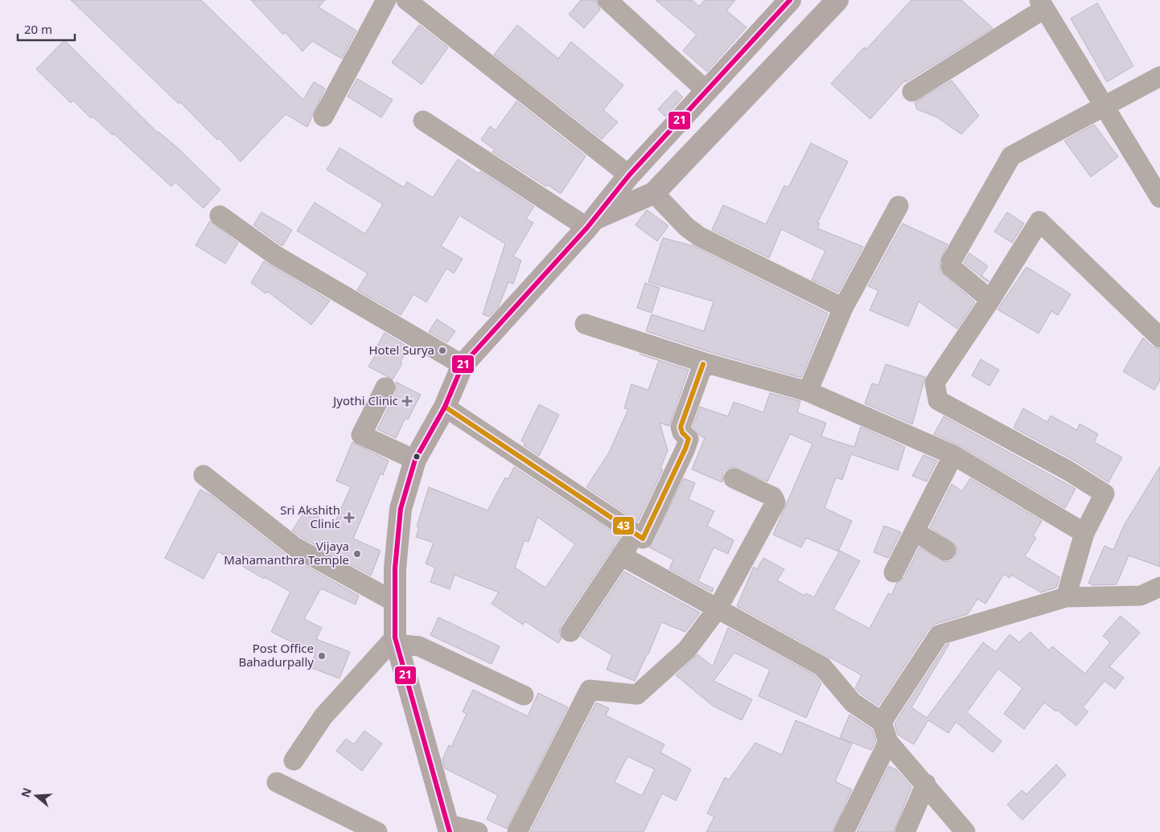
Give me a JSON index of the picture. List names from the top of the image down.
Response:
{
  "places": {
    "other": ["Hotel Surya", "Vijaya Mahamanthra Temple", "Post Office Bahadurpally"],
    "health": ["Jyothi Clinic", "Sri Akshith Clinic"]
  },
  "lines": ["transit line 21", "transit line 43"],
  "scale_bar": "20 m",
  "north": "left"
}
